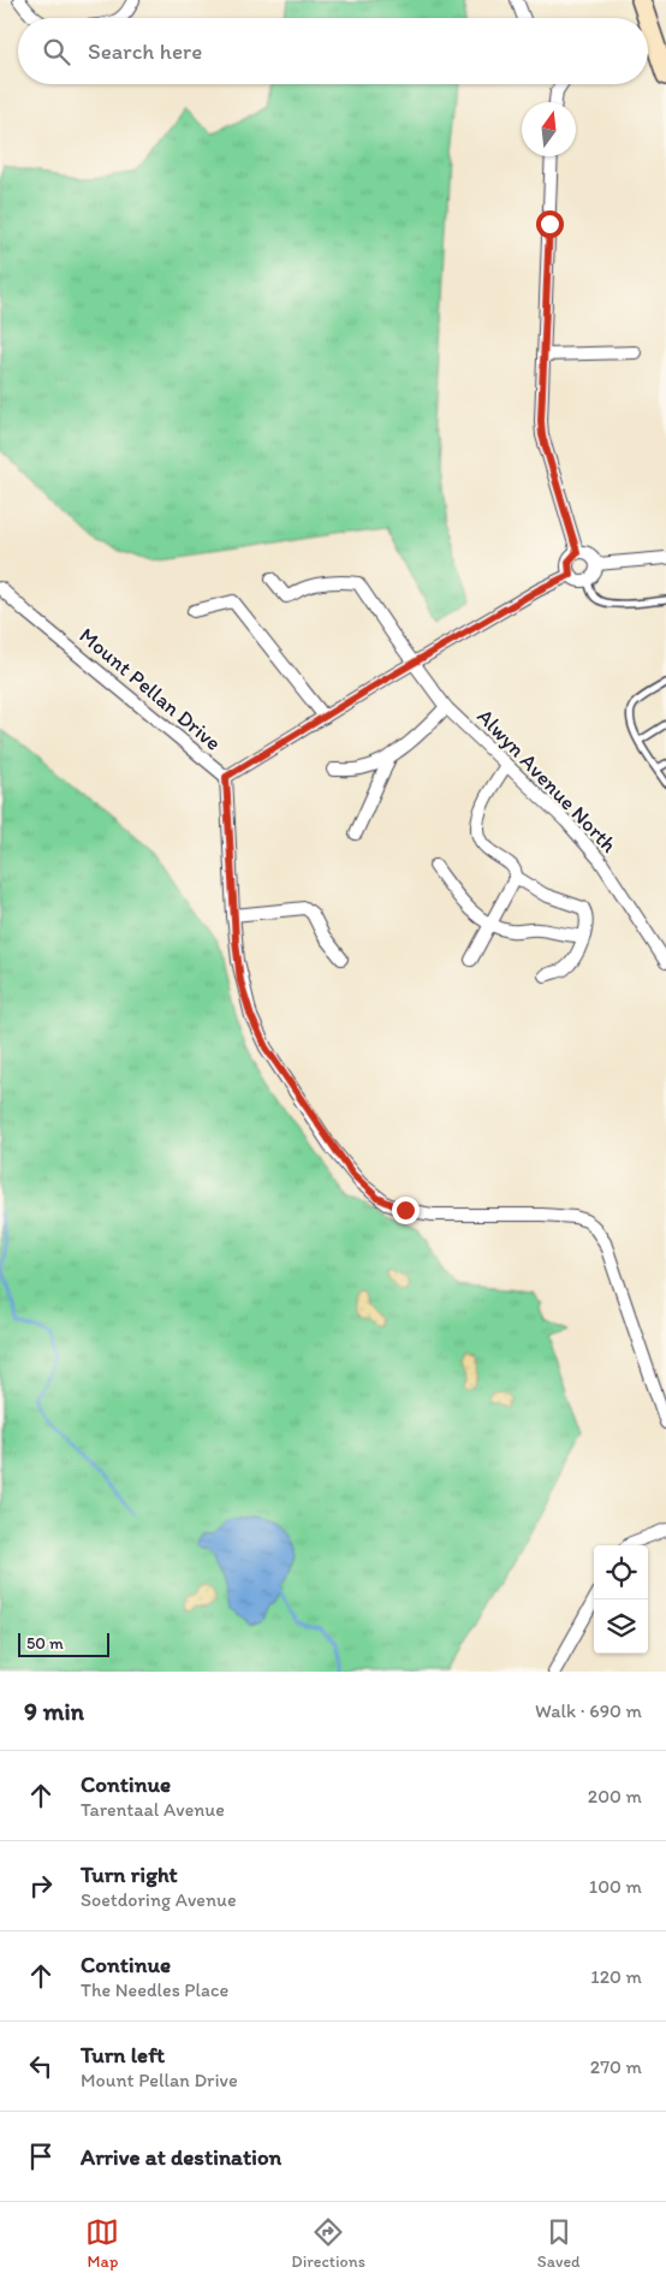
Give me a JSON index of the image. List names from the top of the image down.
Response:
{
  "streets": {
    "street": ["Mount Pellan Drive", "Alwyn Avenue North"]
  },
  "scale_bar": "50 m",
  "north": "top",
  "page": {
    "search": "Search here",
    "scale": "50 m",
    "heading": ["9 min", "Walk · 690 m"],
    "list": [
      ["Continue", "Tarentaal Avenue", "200 m"],
      ["Turn right", "Soetdoring Avenue", "100 m"],
      ["Continue", "The Needles Place", "120 m"],
      ["Turn left", "Mount Pellan Drive", "270 m"],
      "Arrive at destination"
    ],
    "nav": ["Map", "Directions", "Saved"]
  }
}
